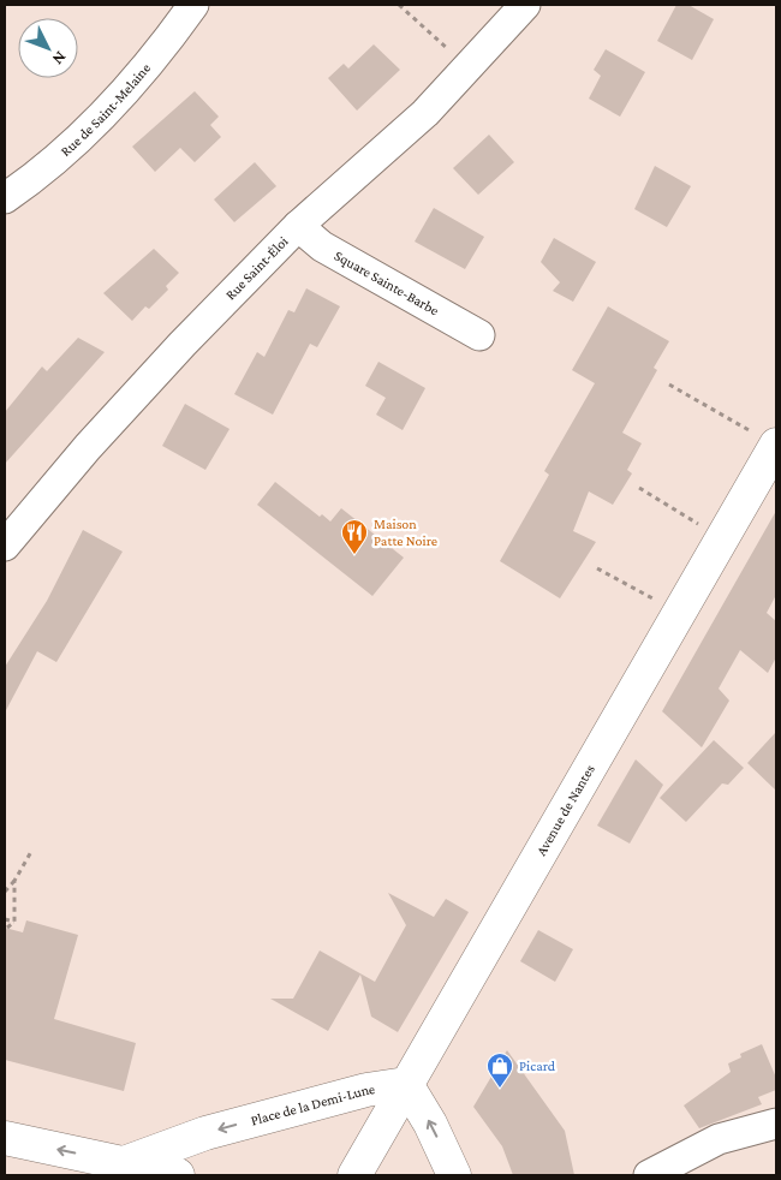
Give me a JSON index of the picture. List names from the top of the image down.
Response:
{
  "streets": {
    "main road": ["Avenue de Nantes", "Place de la Demi-Lune"],
    "street": ["Rue de Saint-Melaine", "Rue Saint-Éloi", "Square Sainte-Barbe"]
  },
  "crossings": [
    ["Rue Saint-Éloi", "Square Sainte-Barbe"],
    ["Avenue de Nantes", "Place de la Demi-Lune"]
  ],
  "one_way": ["Place de la Demi-Lune"],
  "places": {
    "restaurant": ["Maison Patte Noire"],
    "shop": ["Picard"]
  },
  "north": "bottom right"
}
